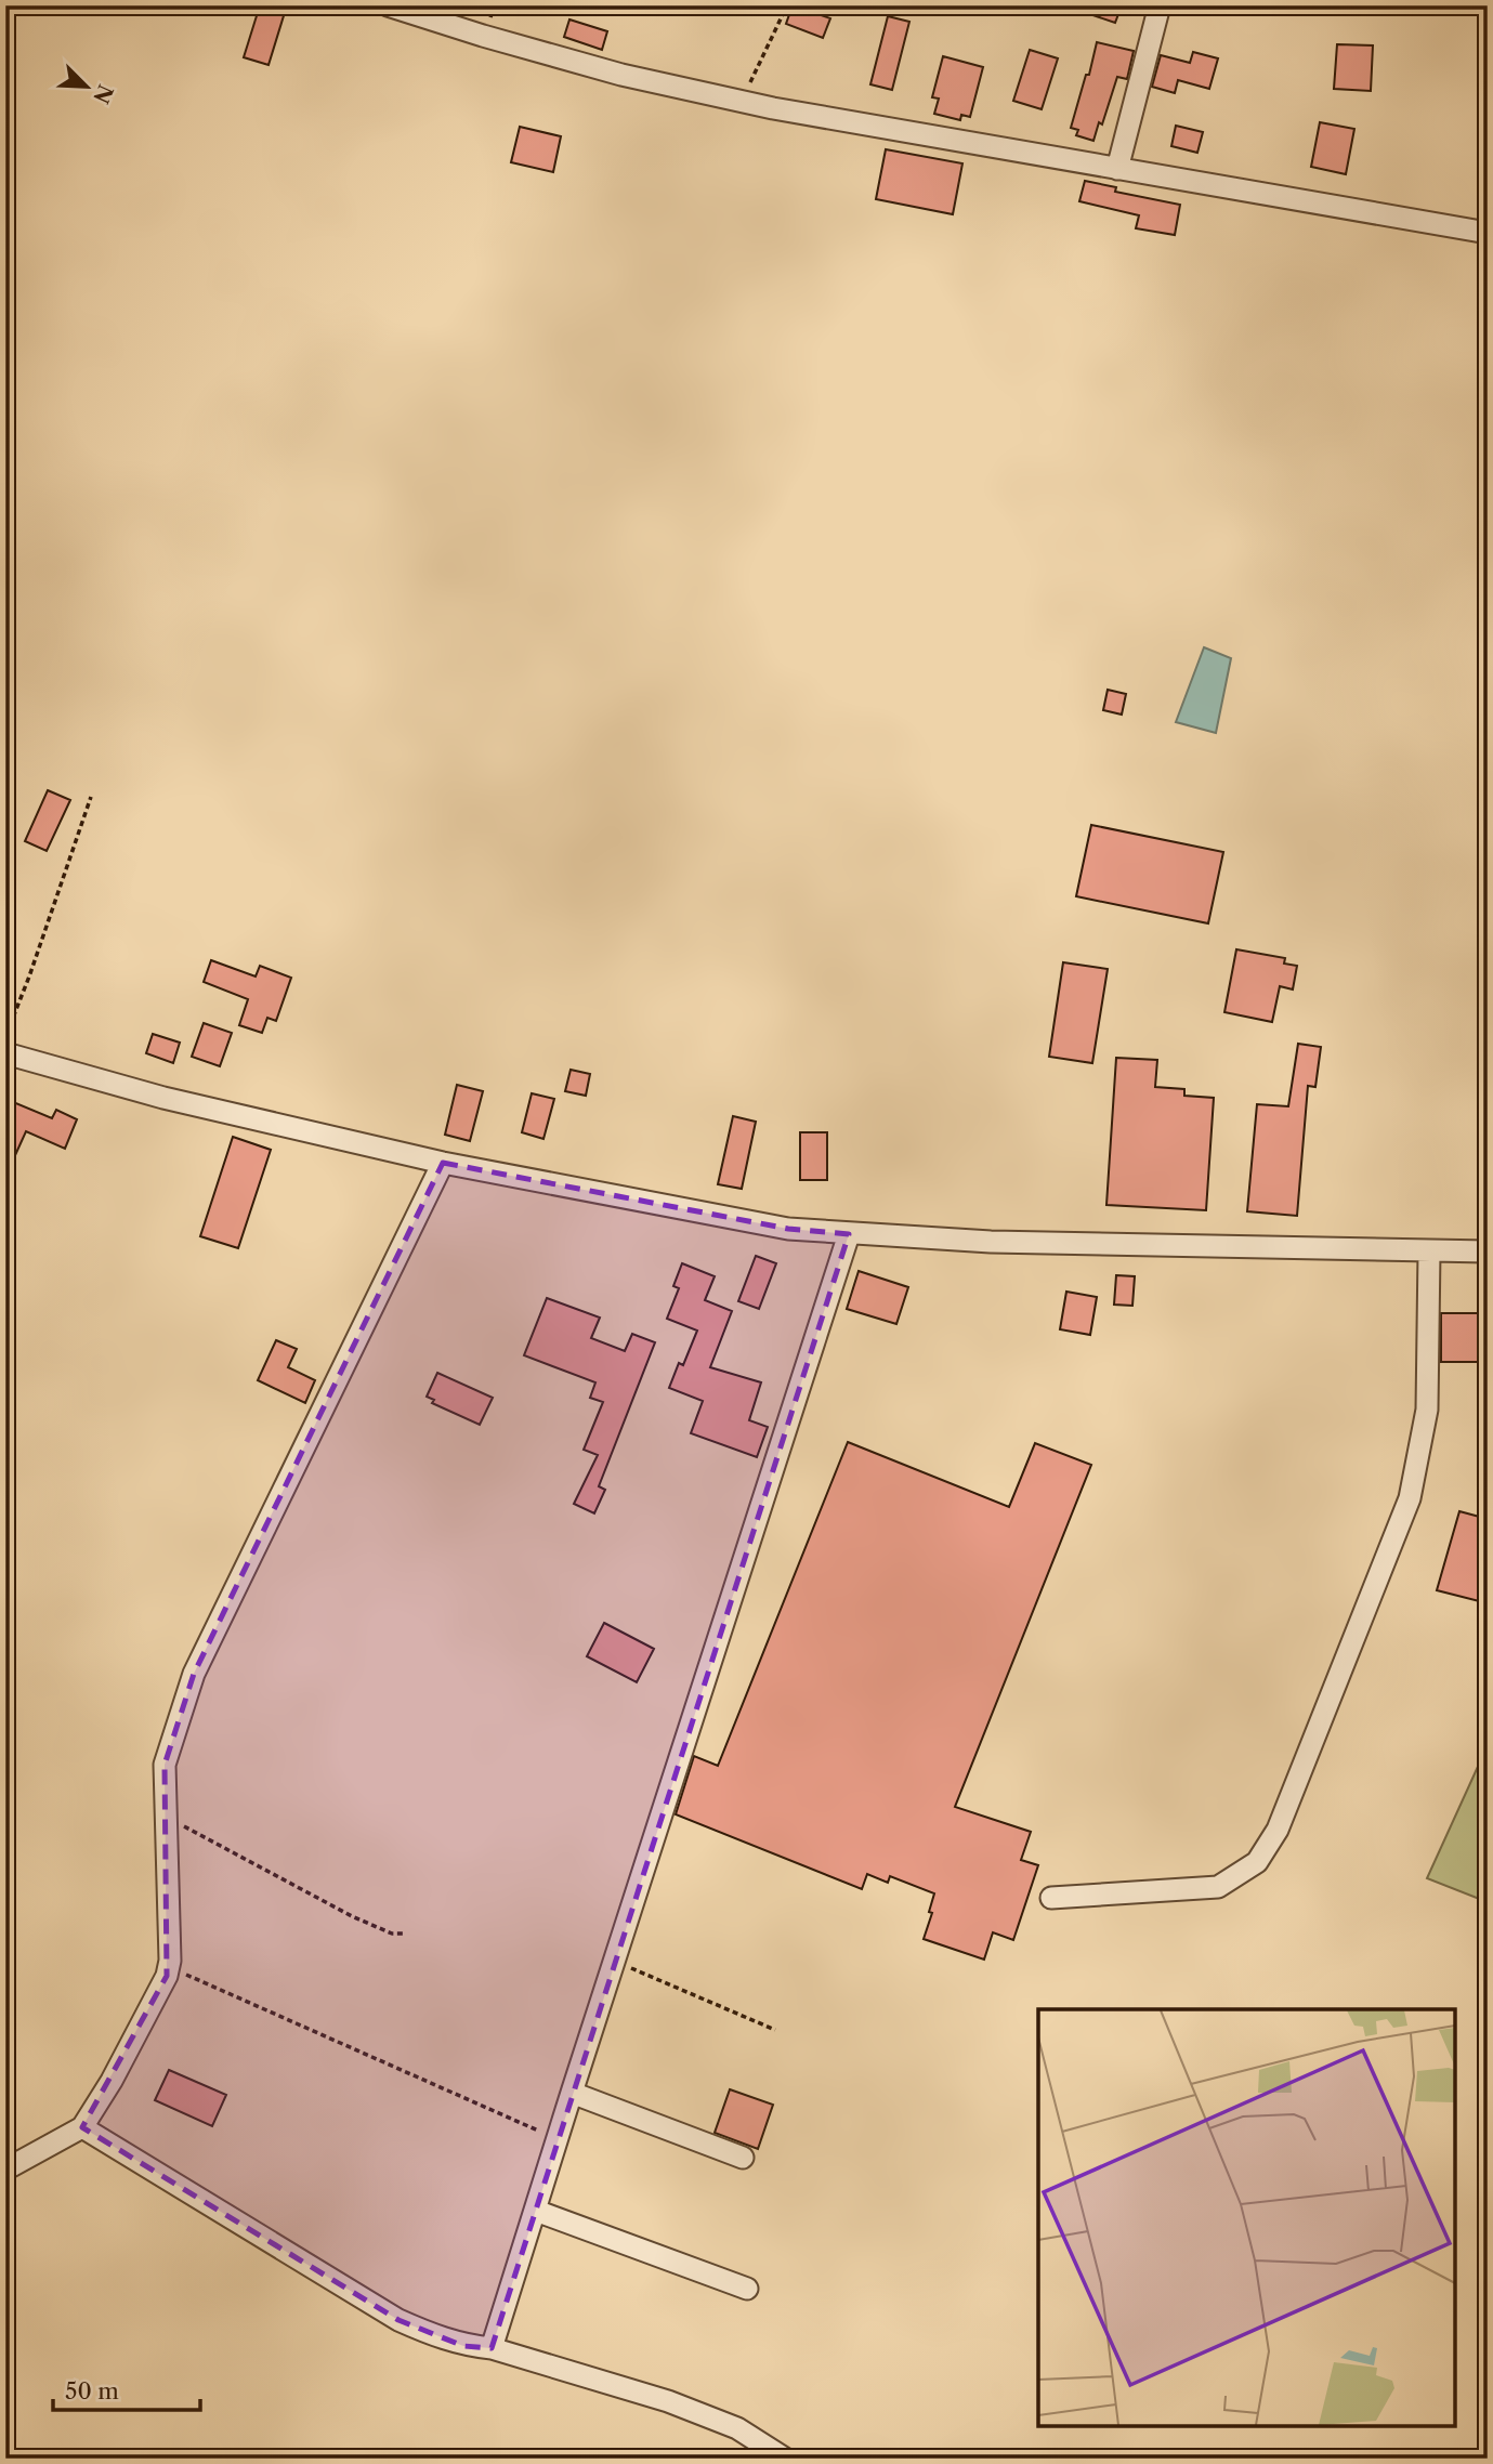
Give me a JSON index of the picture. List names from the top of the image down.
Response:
{
  "scale_bar": "50 m",
  "north": "bottom right"
}
